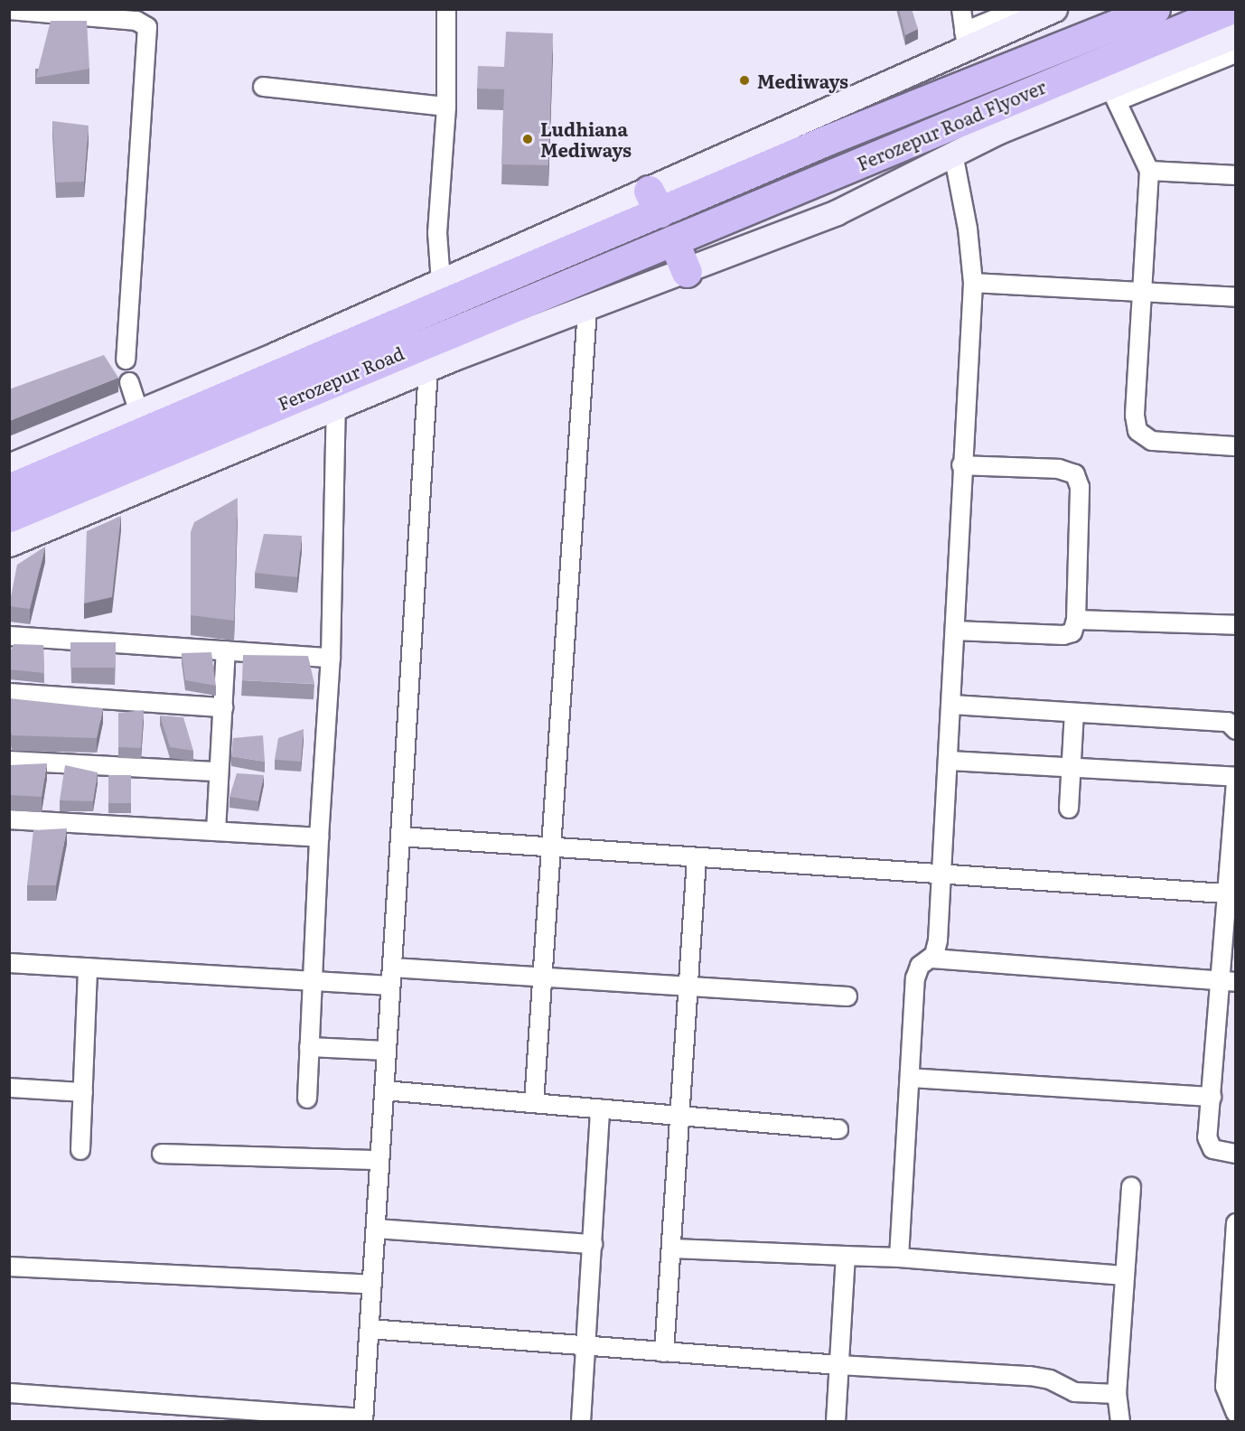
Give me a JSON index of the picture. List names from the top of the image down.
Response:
{
  "streets": {
    "highway": ["Ferozepur Road Flyover", "Ferozepur Road"]
  },
  "crossings": [
    ["Ferozepur Road Flyover", "Ferozepur Road"]
  ],
  "places": ["Mediways", "Ludhiana Mediways"]
}
